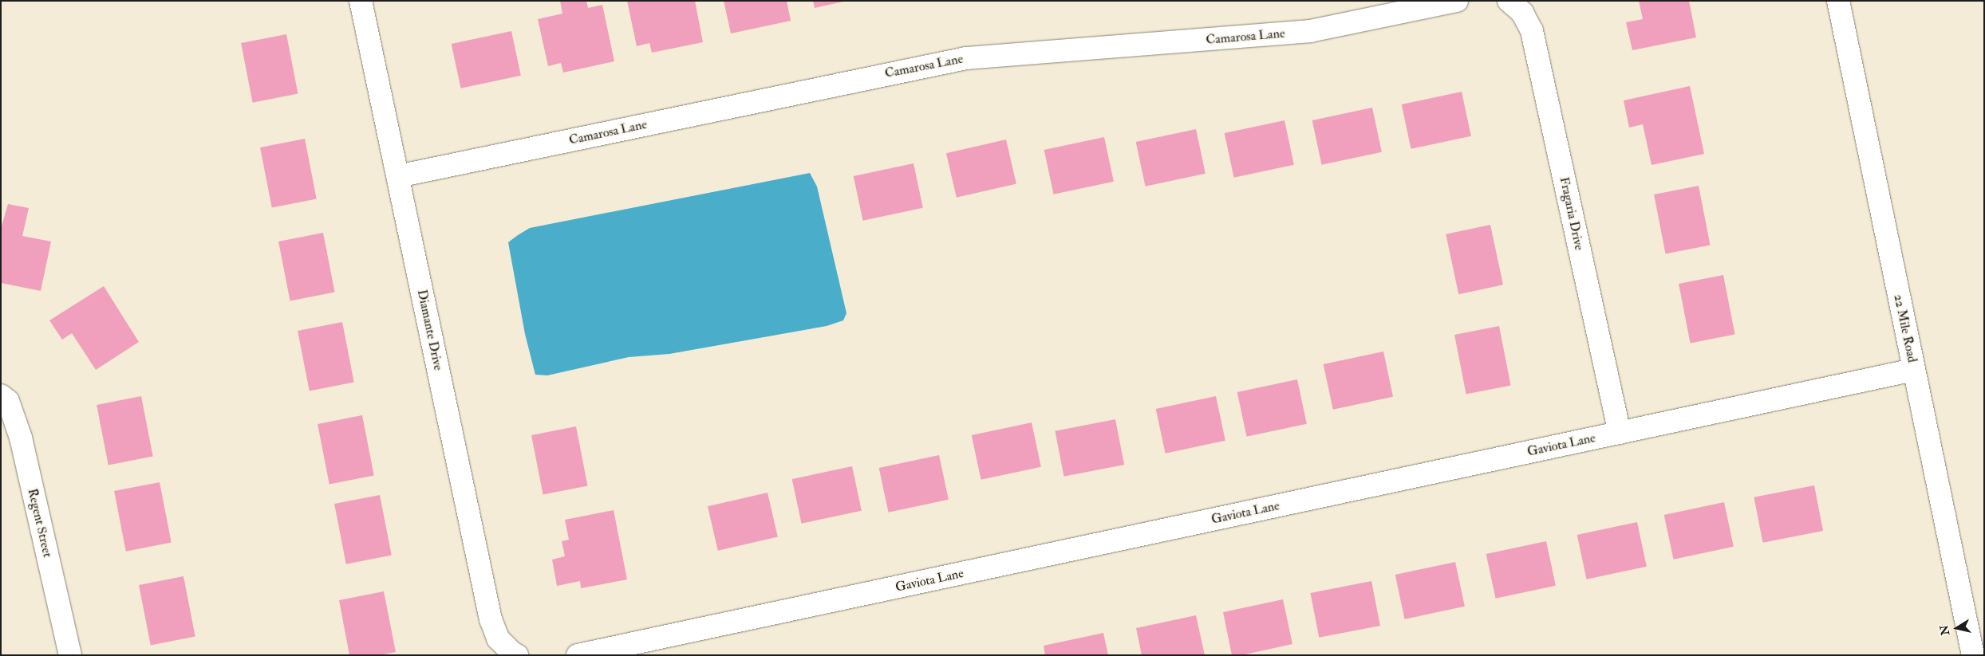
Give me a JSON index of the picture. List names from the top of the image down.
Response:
{
  "streets": {
    "street": [
      "Camarosa Lane",
      "Fragaria Drive",
      "22 Mile Road",
      "Diamante Drive",
      "Gaviota Lane",
      "Regent Street"
    ]
  },
  "crossings": [
    ["Camarosa Lane", "Diamante Drive"],
    ["Fragaria Drive", "Gaviota Lane"],
    ["22 Mile Road", "Gaviota Lane"]
  ],
  "north": "left"
}
